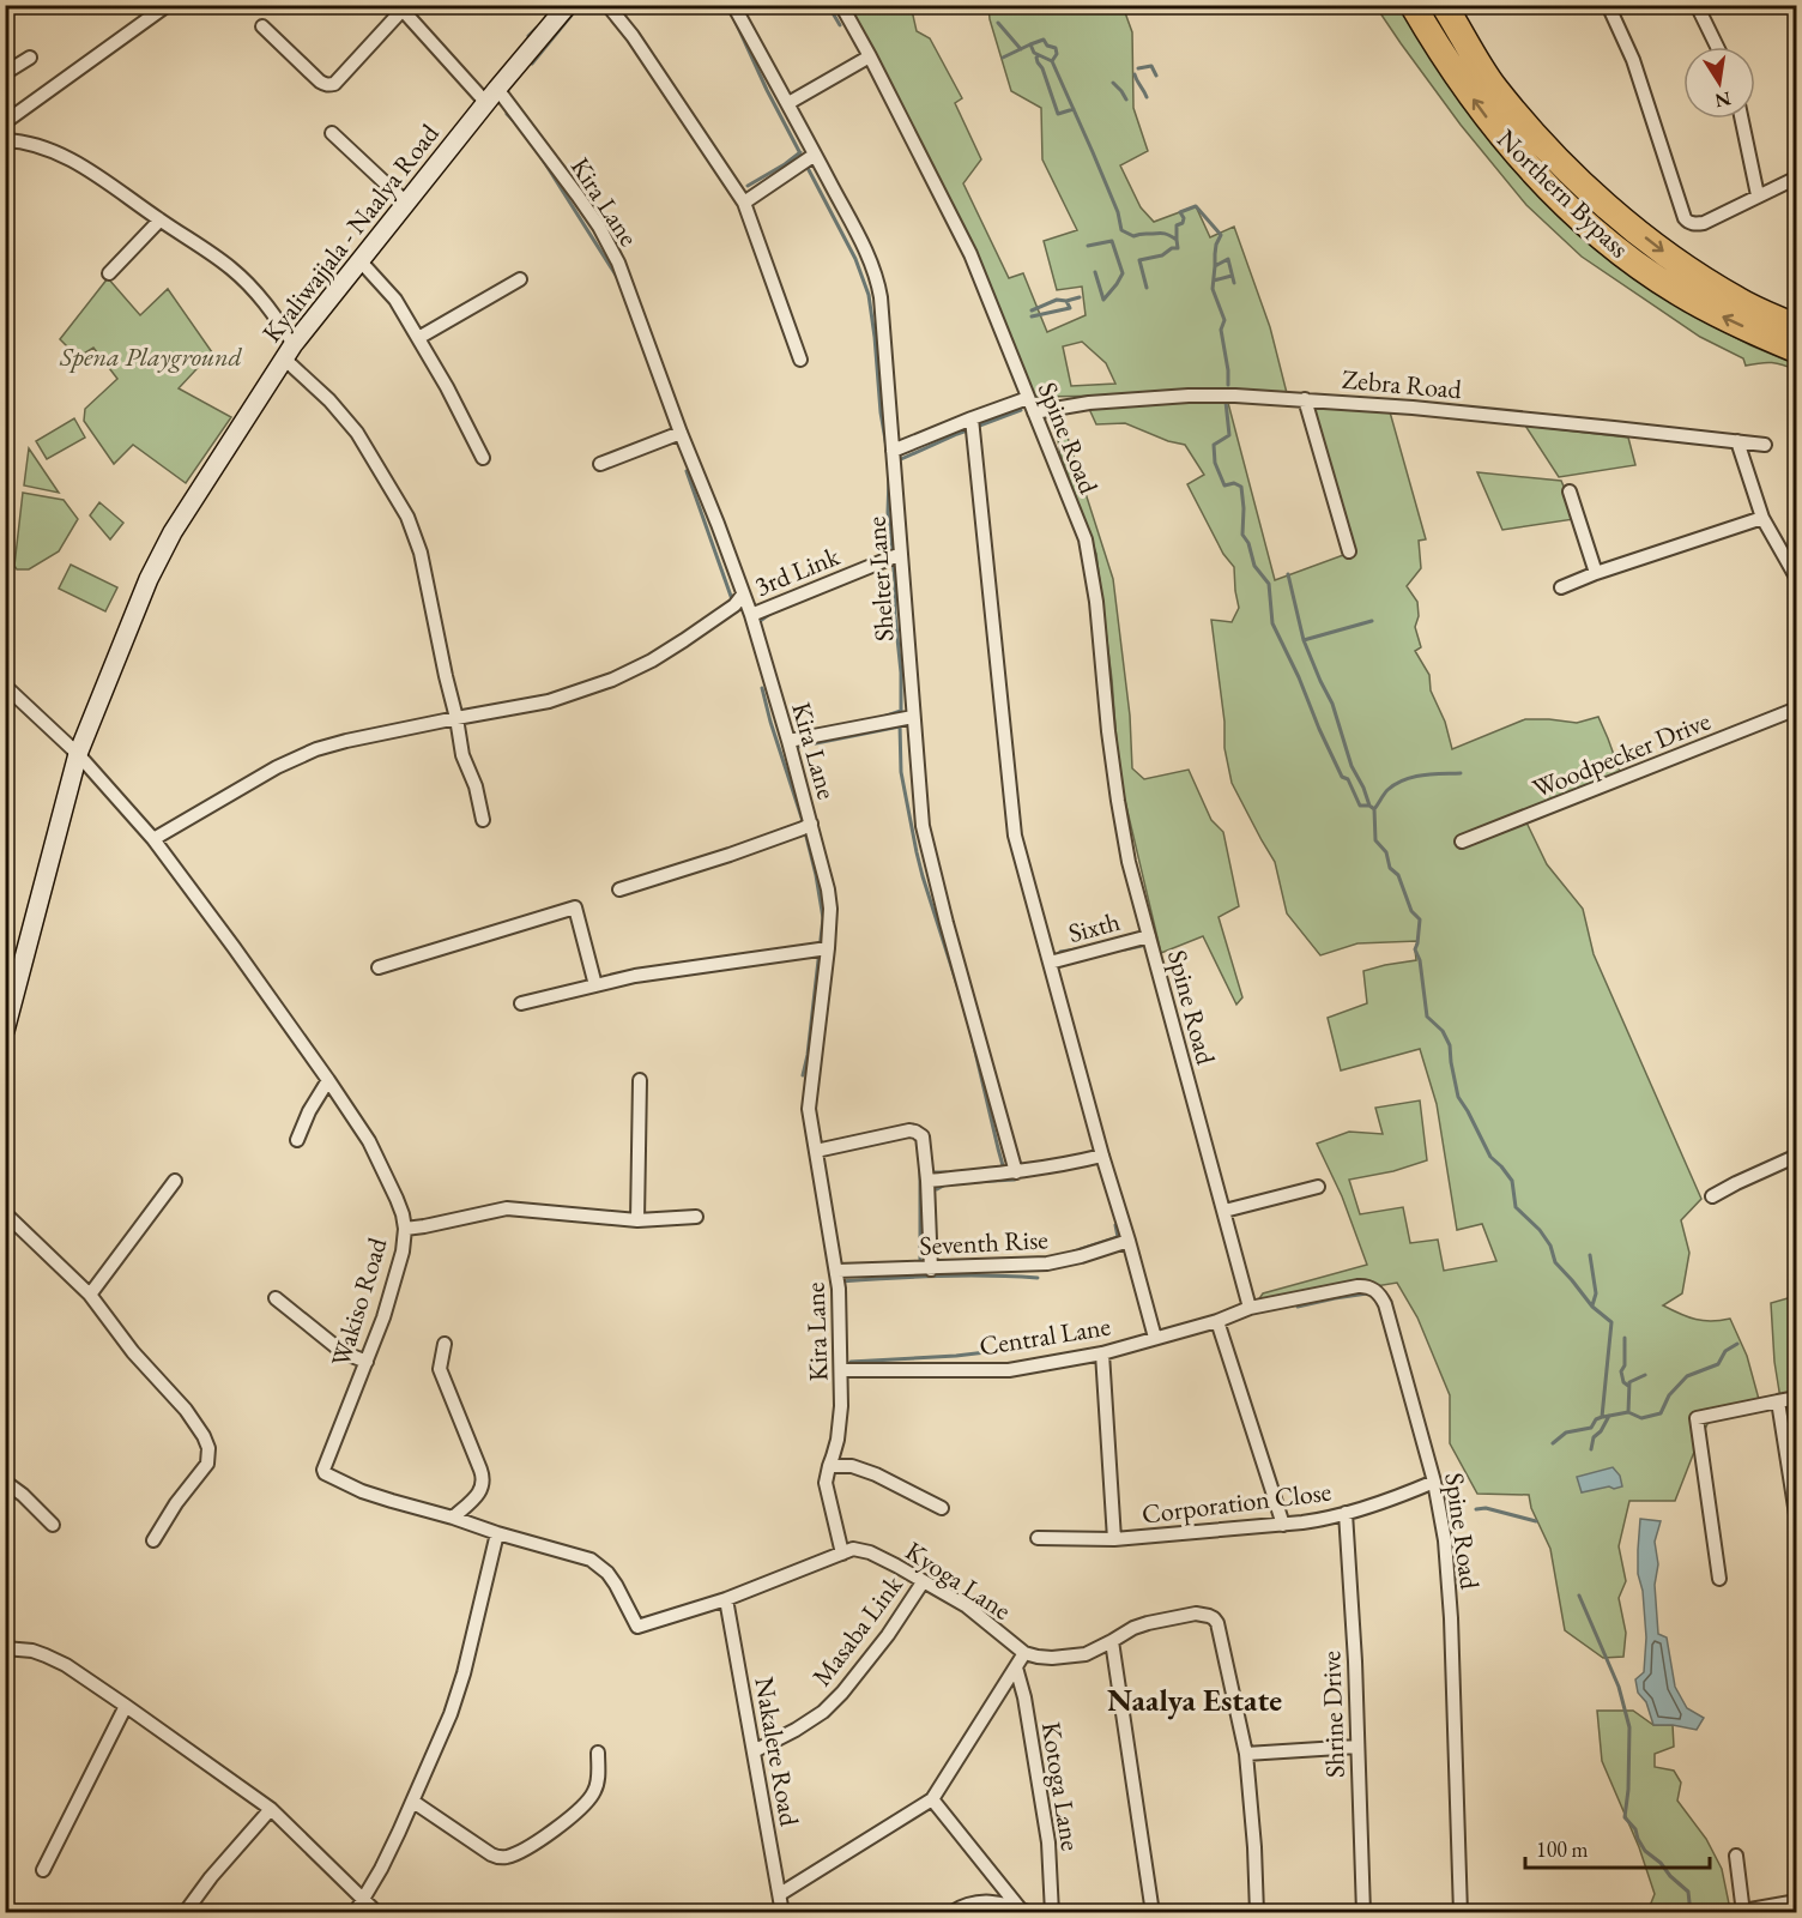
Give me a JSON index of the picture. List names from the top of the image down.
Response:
{
  "streets": {
    "highway": ["Northern Bypass"],
    "main road": ["Kyaliwajjala - Naalya Road"],
    "street": [
      "Kira Lane",
      "Zebra Road",
      "Spine Road",
      "3rd Link",
      "Shelter Lane",
      "Woodpecker Drive",
      "Sixth",
      "Seventh Rise",
      "Wakiso Road",
      "Central Lane",
      "Corporation Close",
      "Kyoga Lane",
      "Masaba Link",
      "Shrine Drive",
      "Nakalere Road",
      "Kotoga Lane"
    ]
  },
  "crossings": [
    ["Kira Lane", "Kyaliwajjala - Naalya Road"],
    ["Kira Lane", "3rd Link"],
    ["Kira Lane", "Seventh Rise"],
    ["Kira Lane", "Central Lane"],
    ["Kira Lane", "Kyoga Lane"],
    ["Kyaliwajjala - Naalya Road", "Wakiso Road"],
    ["Zebra Road", "Spine Road"],
    ["Spine Road", "Sixth"],
    ["Spine Road", "Central Lane"],
    ["Spine Road", "Corporation Close"],
    ["3rd Link", "Shelter Lane"],
    ["Wakiso Road", "Kyoga Lane"],
    ["Corporation Close", "Shrine Drive"],
    ["Kyoga Lane", "Masaba Link"],
    ["Kyoga Lane", "Nakalere Road"],
    ["Masaba Link", "Nakalere Road"]
  ],
  "districts": ["Naalya Estate"],
  "parks": ["Spena Playground"],
  "scale_bar": "100 m",
  "north": "bottom"
}
